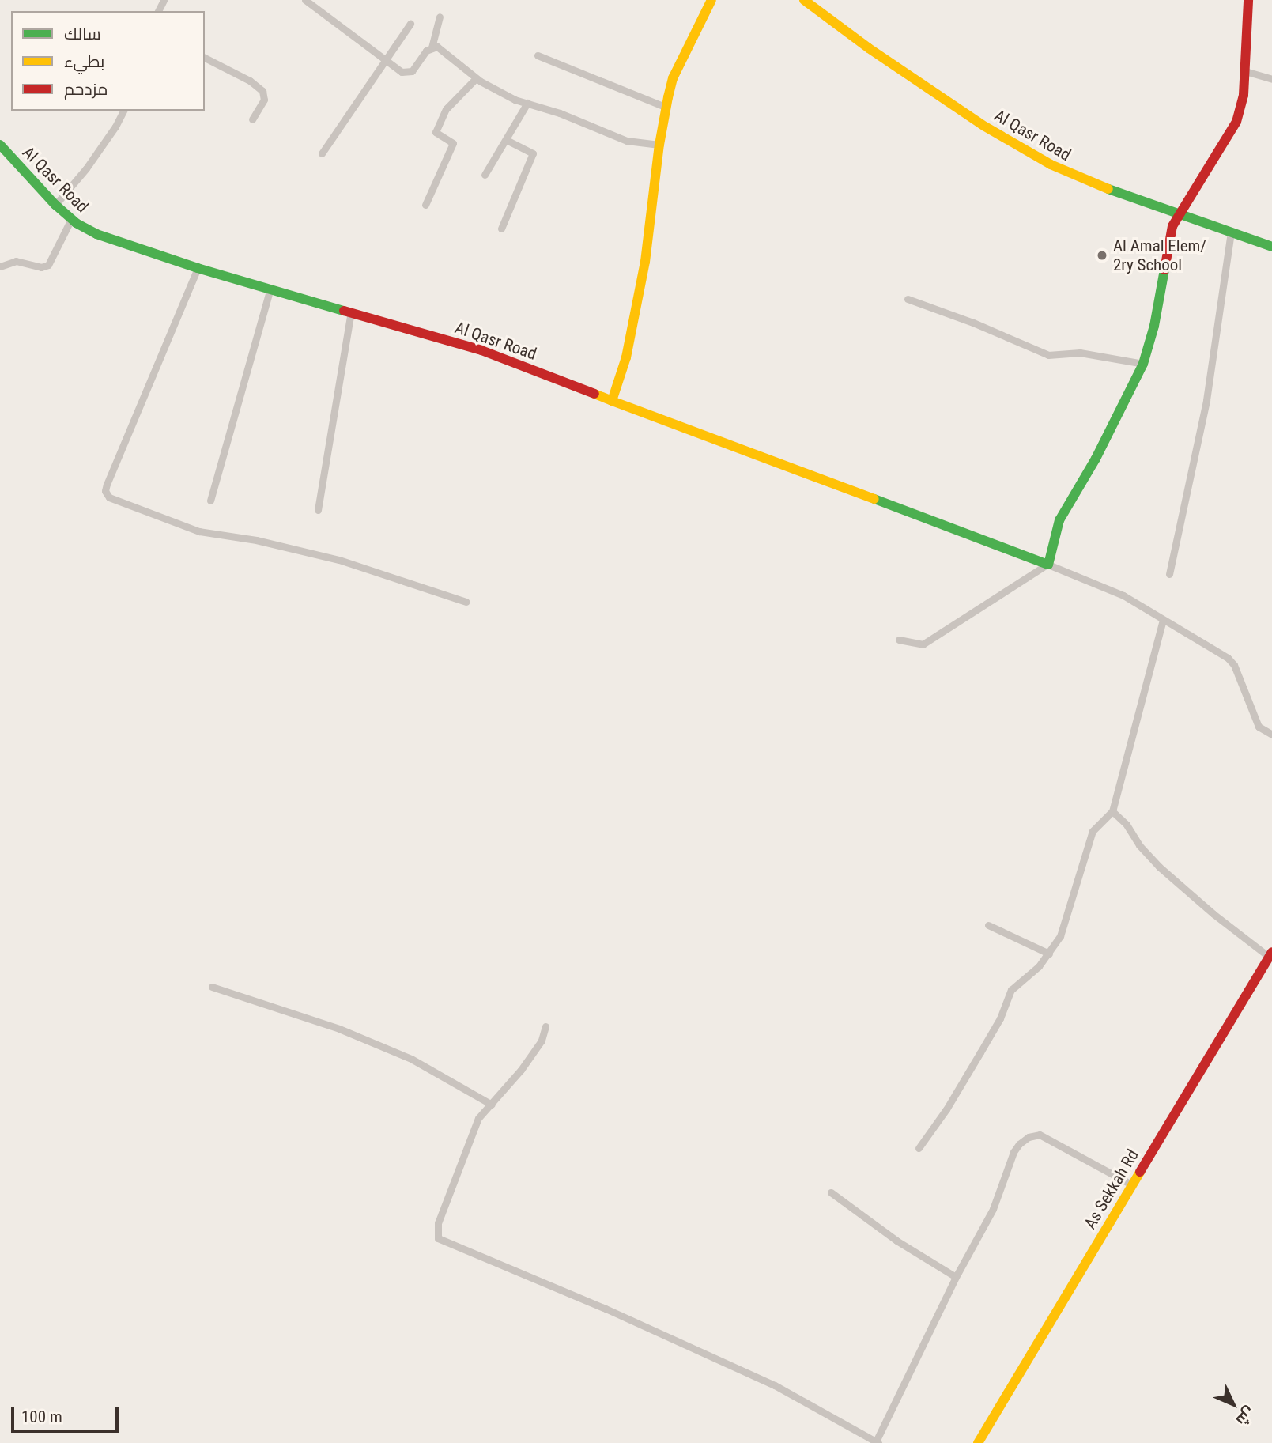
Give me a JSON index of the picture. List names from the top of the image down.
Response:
{
  "streets": {
    "street": ["Al Qasr Road", "As Sekkah Rd"]
  },
  "places": ["Al Amal Elem/ 2ry School"],
  "legend": ["سالك", "بطيء", "مزدحم"],
  "scale_bar": "100 m",
  "north": "bottom right"
}
